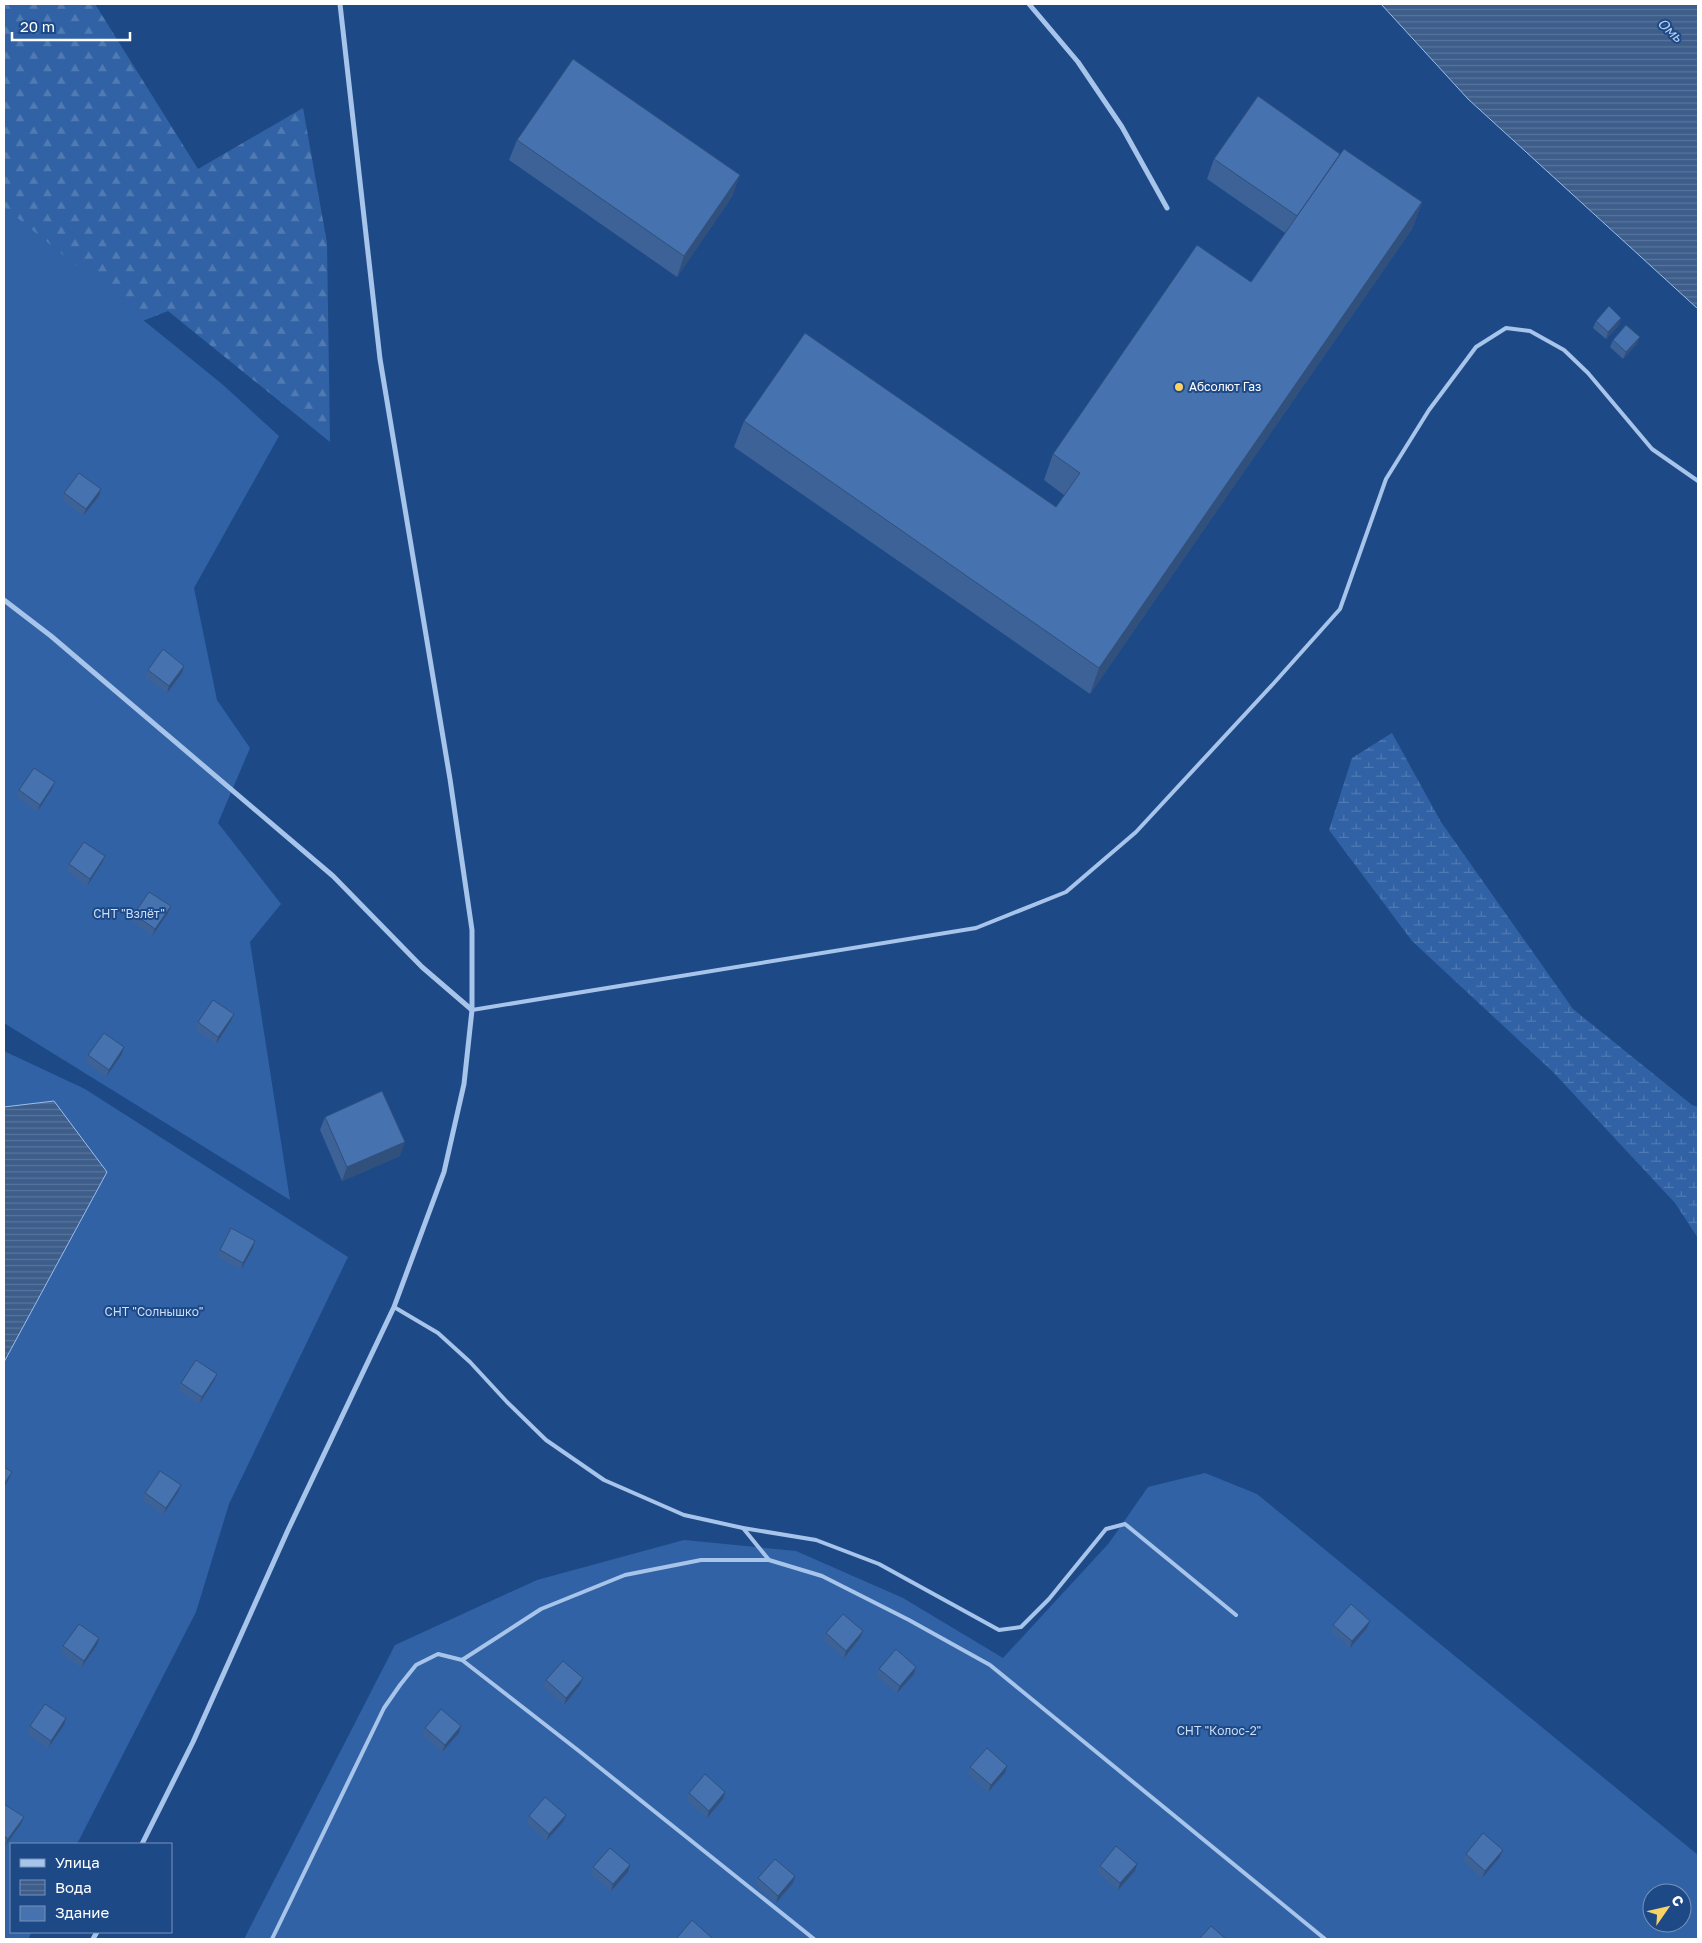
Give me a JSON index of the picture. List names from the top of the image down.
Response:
{
  "water": ["Омь"],
  "parks": ["СНТ \"Взлёт\"", "СНТ \"Солнышко\"", "СНТ \"Колос-2\""],
  "places": ["Абсолют Газ"],
  "legend": ["Улица", "Вода", "Здание"],
  "scale_bar": "20 m",
  "north": "top right"
}
